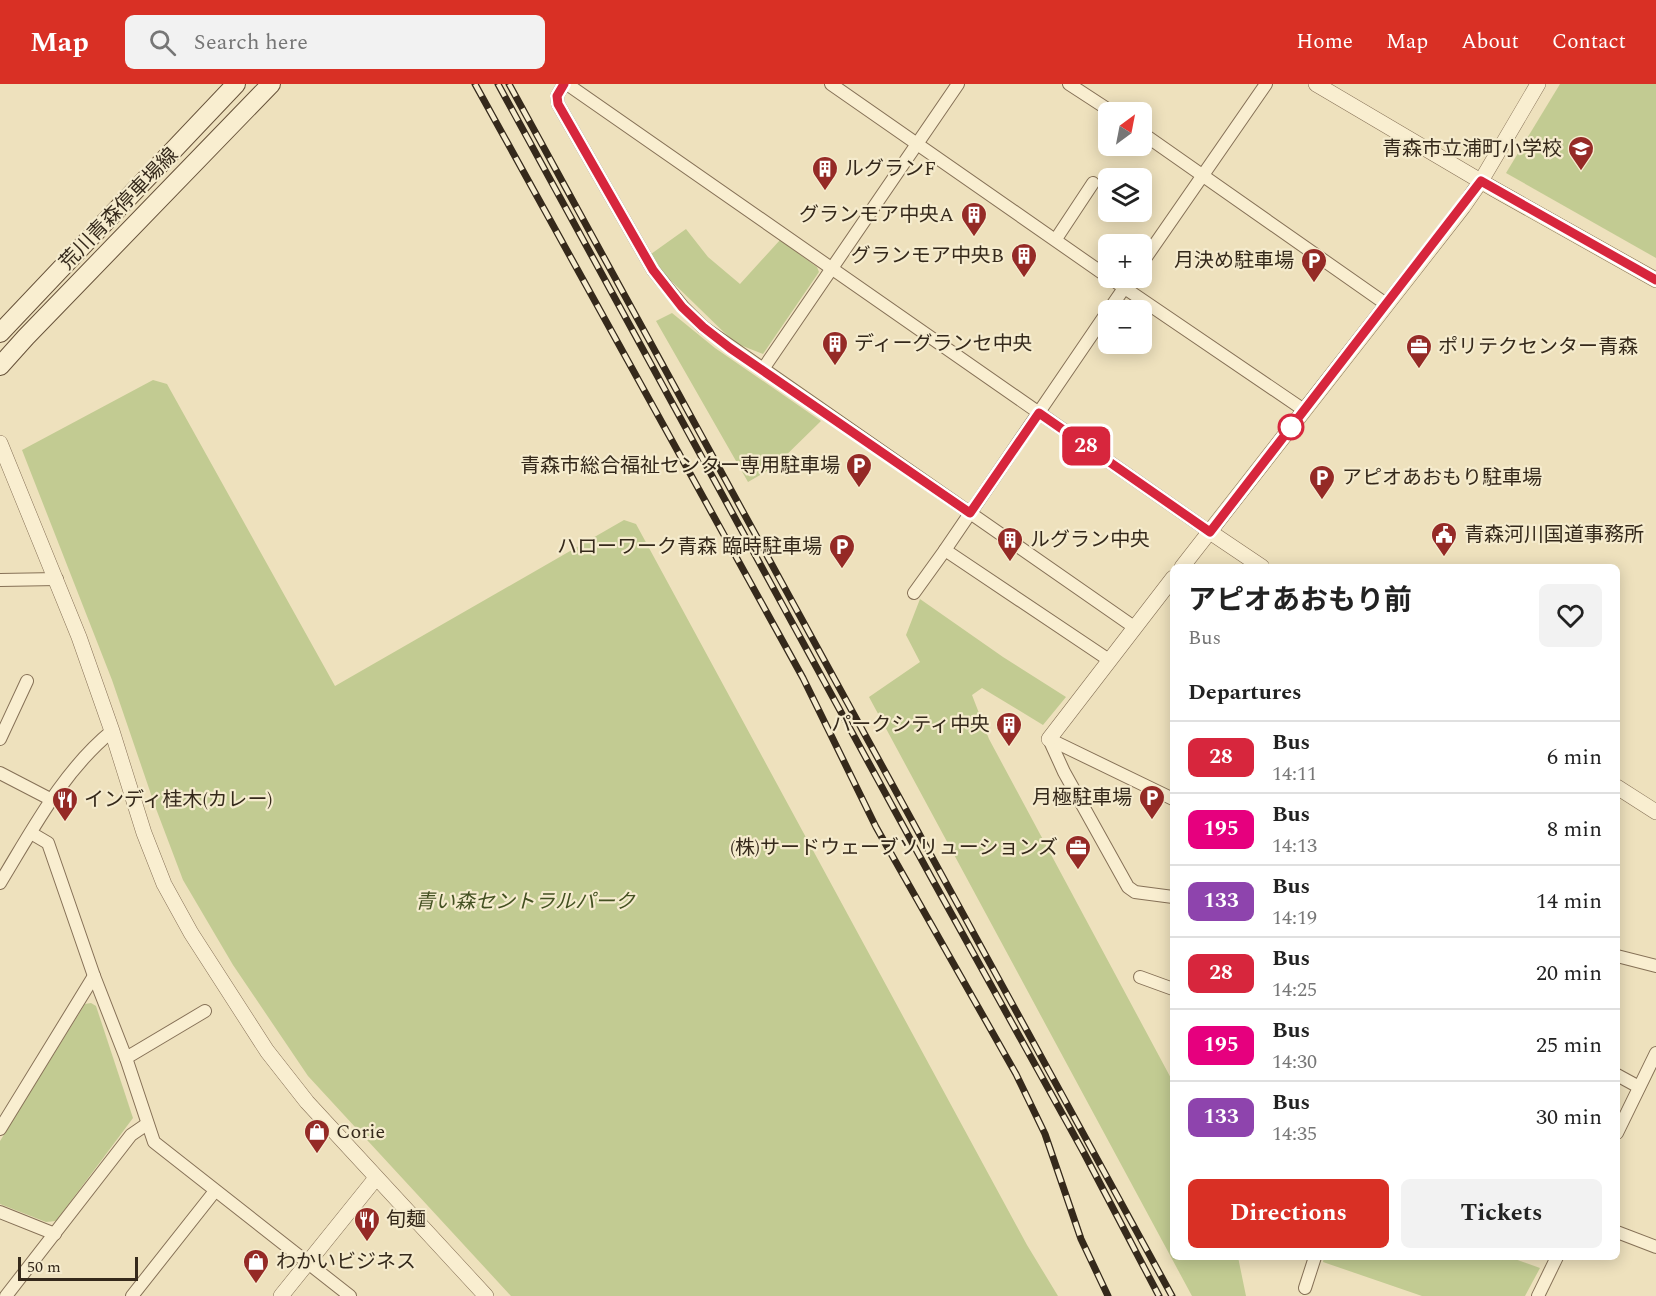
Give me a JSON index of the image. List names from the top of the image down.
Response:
{
  "streets": {
    "main road": ["荒川青森停車場線"]
  },
  "parks": ["青い森セントラルパーク"],
  "places": {
    "school or university": ["青森市立浦町小学校"],
    "building": [
      "ルグランF",
      "グランモア中央A",
      "グランモア中央B",
      "ディーグランセ中央",
      "ルグラン中央",
      "パークシティ中央"
    ],
    "parking": [
      "月決め駐車場",
      "青森市総合福祉センター専用駐車場",
      "アピオあおもり駐車場",
      "ハローワーク青森 臨時駐車場",
      "月極駐車場"
    ],
    "office": ["ポリテクセンター青森", "(株)サードウェーブソリューションズ"],
    "public building": ["青森河川国道事務所"],
    "restaurant": ["インディ桂木(カレー)", "旬麺"],
    "shop": ["Corie", "わかいビジネス"]
  },
  "lines": ["bus line 28"],
  "scale_bar": "50 m",
  "north": "top right",
  "page": {
    "header": "Map",
    "search": "Search here",
    "nav": [
      "Home",
      "Map",
      "About",
      "Contact"
    ],
    "on_map": "28",
    "map_buttons": ["+", "−"],
    "heading": [
      ["アピオあおもり前", "Bus"],
      "Departures"
    ],
    "list": [
      {
        "mark": "28",
        "name": "Bus",
        "note": "14:11",
        "value": "6 min"
      },
      {
        "mark": "195",
        "name": "Bus",
        "note": "14:13",
        "value": "8 min"
      },
      {
        "mark": "133",
        "name": "Bus",
        "note": "14:19",
        "value": "14 min"
      },
      {
        "mark": "28",
        "name": "Bus",
        "note": "14:25",
        "value": "20 min"
      },
      {
        "mark": "195",
        "name": "Bus",
        "note": "14:30",
        "value": "25 min"
      },
      {
        "mark": "133",
        "name": "Bus",
        "note": "14:35",
        "value": "30 min"
      }
    ],
    "buttons": ["Directions", "Tickets"],
    "scale": "50 m"
  }
}
